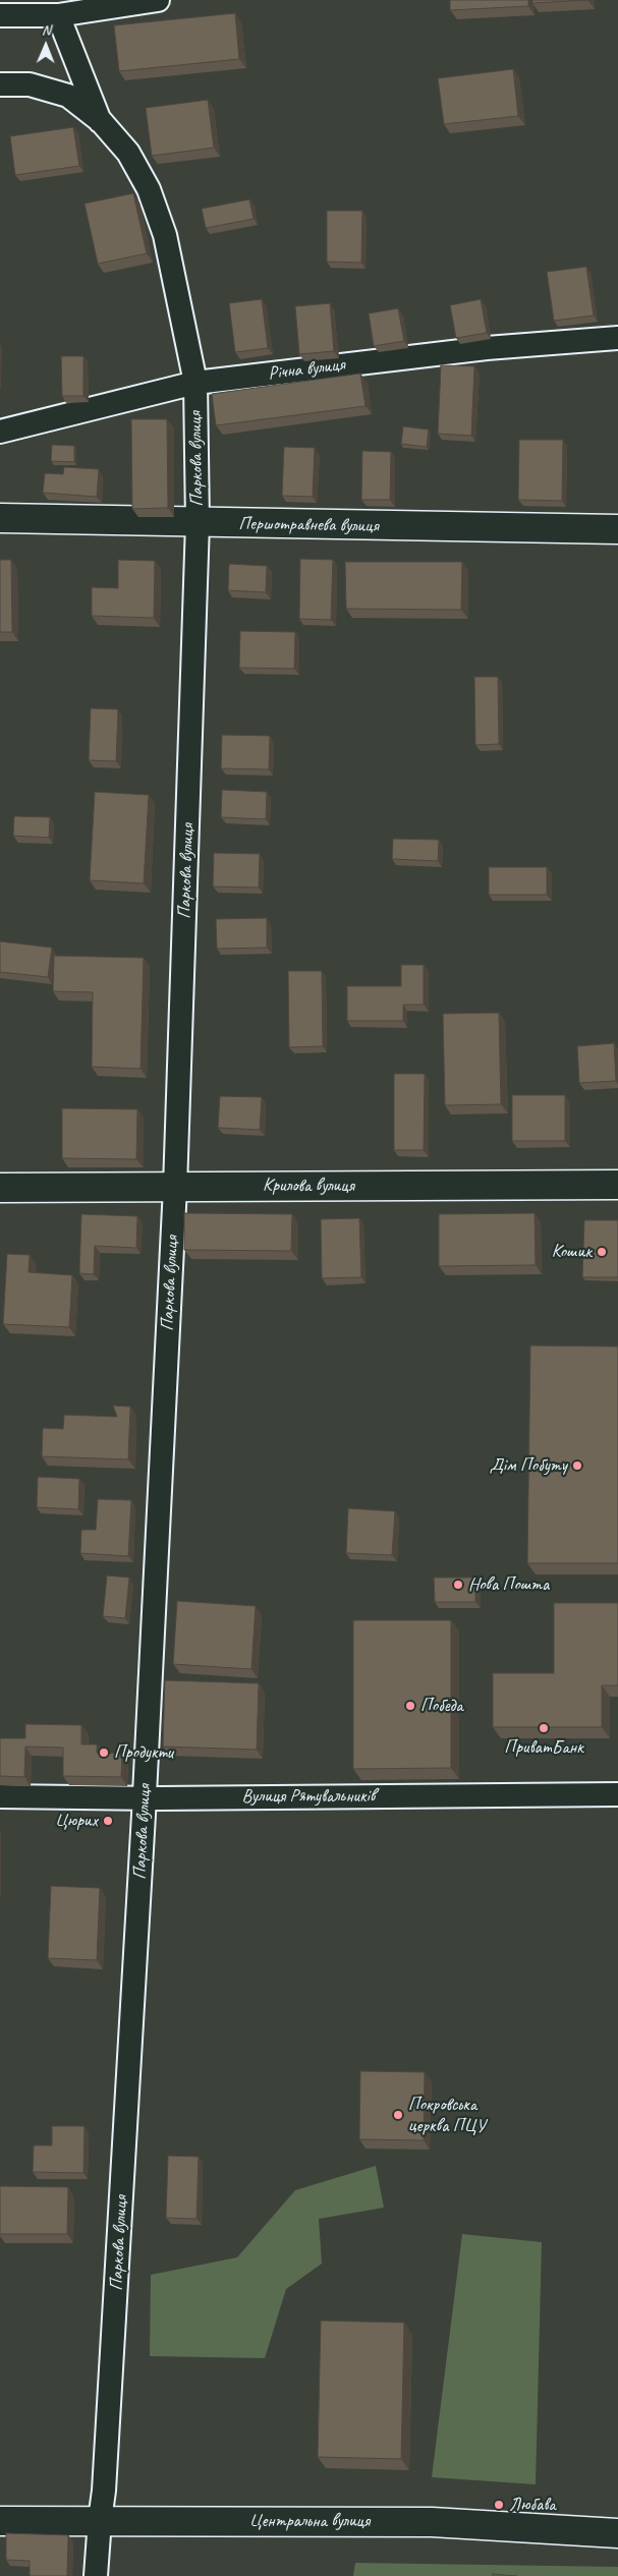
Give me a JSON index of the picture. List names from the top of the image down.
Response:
{
  "streets": {
    "street": [
      "Річна вулиця",
      "Паркова вулиця",
      "Першотравнева вулиця",
      "Крилова вулиця",
      "Вулиця Рятувальників",
      "Центральна вулиця"
    ]
  },
  "crossings": [
    ["Річна вулиця", "Паркова вулиця"],
    ["Паркова вулиця", "Першотравнева вулиця"],
    ["Паркова вулиця", "Крилова вулиця"],
    ["Паркова вулиця", "Вулиця Рятувальників"],
    ["Паркова вулиця", "Центральна вулиця"]
  ],
  "places": [
    "Кошик",
    "Дім Побуту",
    "Нова Пошта",
    "Победа",
    "ПриватБанк",
    "Продукти",
    "Цюрих",
    "Покровська церква ПЦУ",
    "Любава"
  ],
  "north": "top"
}
